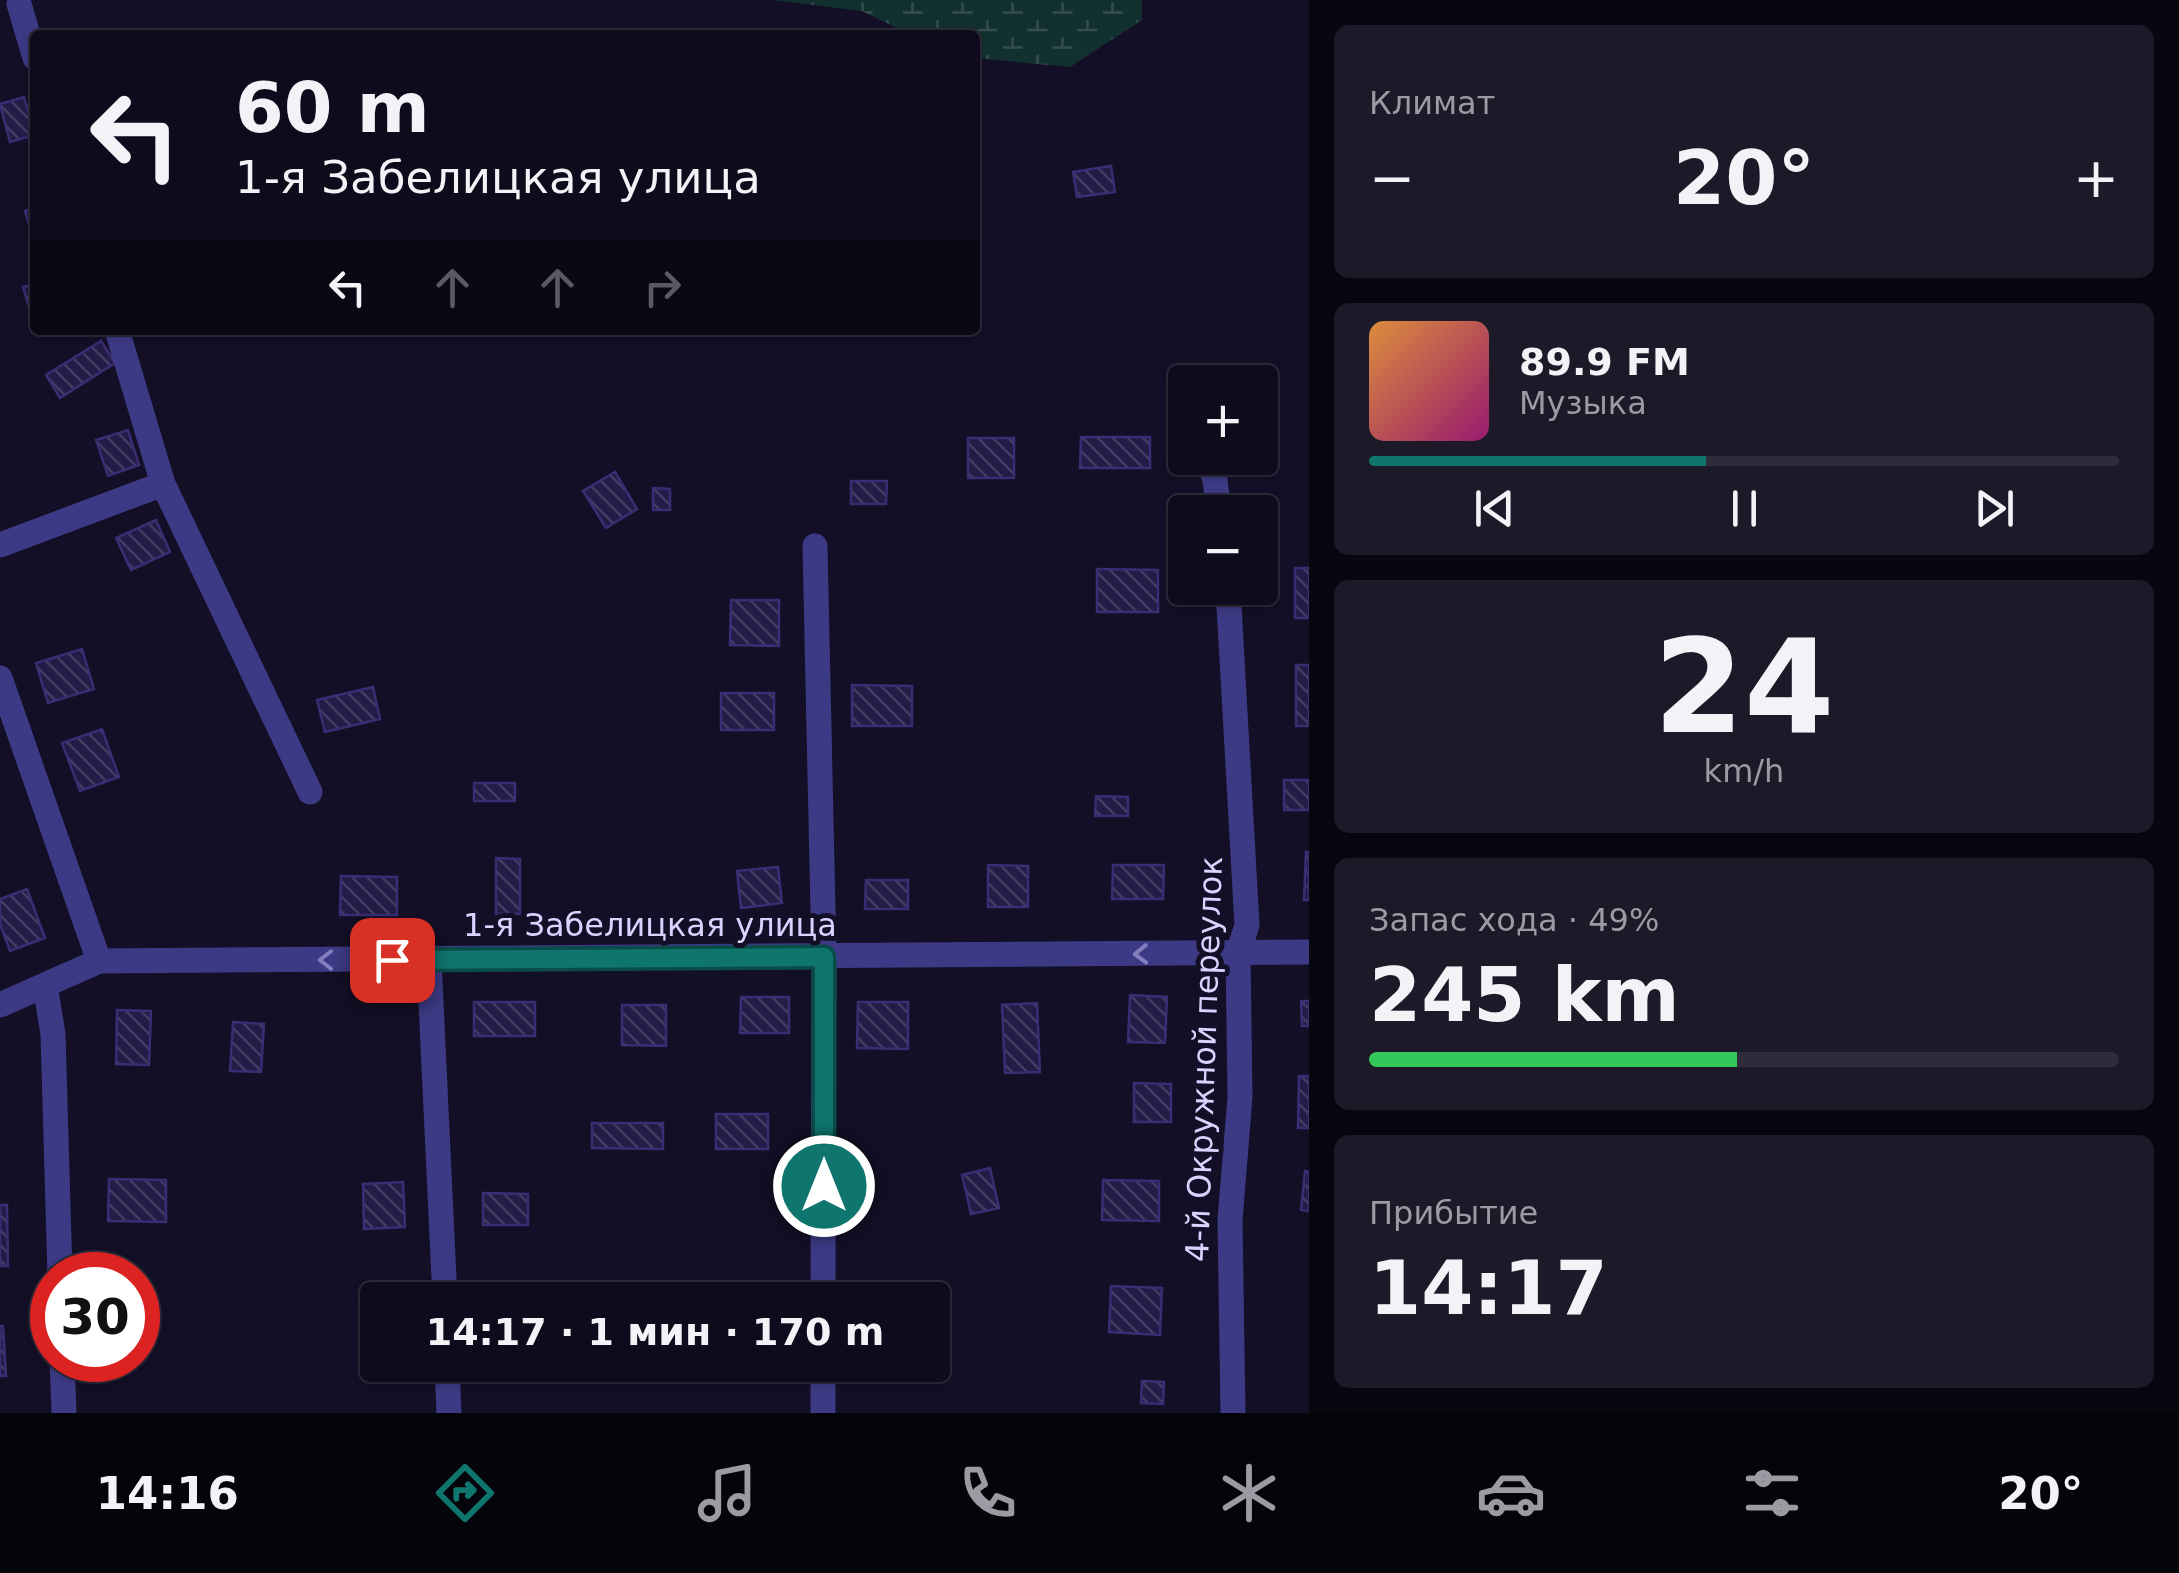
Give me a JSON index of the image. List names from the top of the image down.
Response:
{
  "streets": {
    "street": ["1-я Забелицкая улица", "4-й Окружной переулок"]
  },
  "crossings": [
    ["1-я Забелицкая улица", "4-й Окружной переулок"]
  ],
  "one_way": ["1-я Забелицкая улица"],
  "page": {
    "tile": [
      "Климат",
      ["24", "km/h"],
      ["Запас хода · 49%", "245 km"],
      ["Прибытие", "14:17"]
    ],
    "turn": ["60 m", "1-я Забелицкая улица"],
    "heat": ["−", "20°", "+"],
    "song": ["89.9 FM", "Музыка"],
    "map_buttons": ["+", "−"],
    "limit": "30",
    "trip": "14:17 · 1 мин · 170 m",
    "tabs": ["14:16", "20°"]
  }
}
